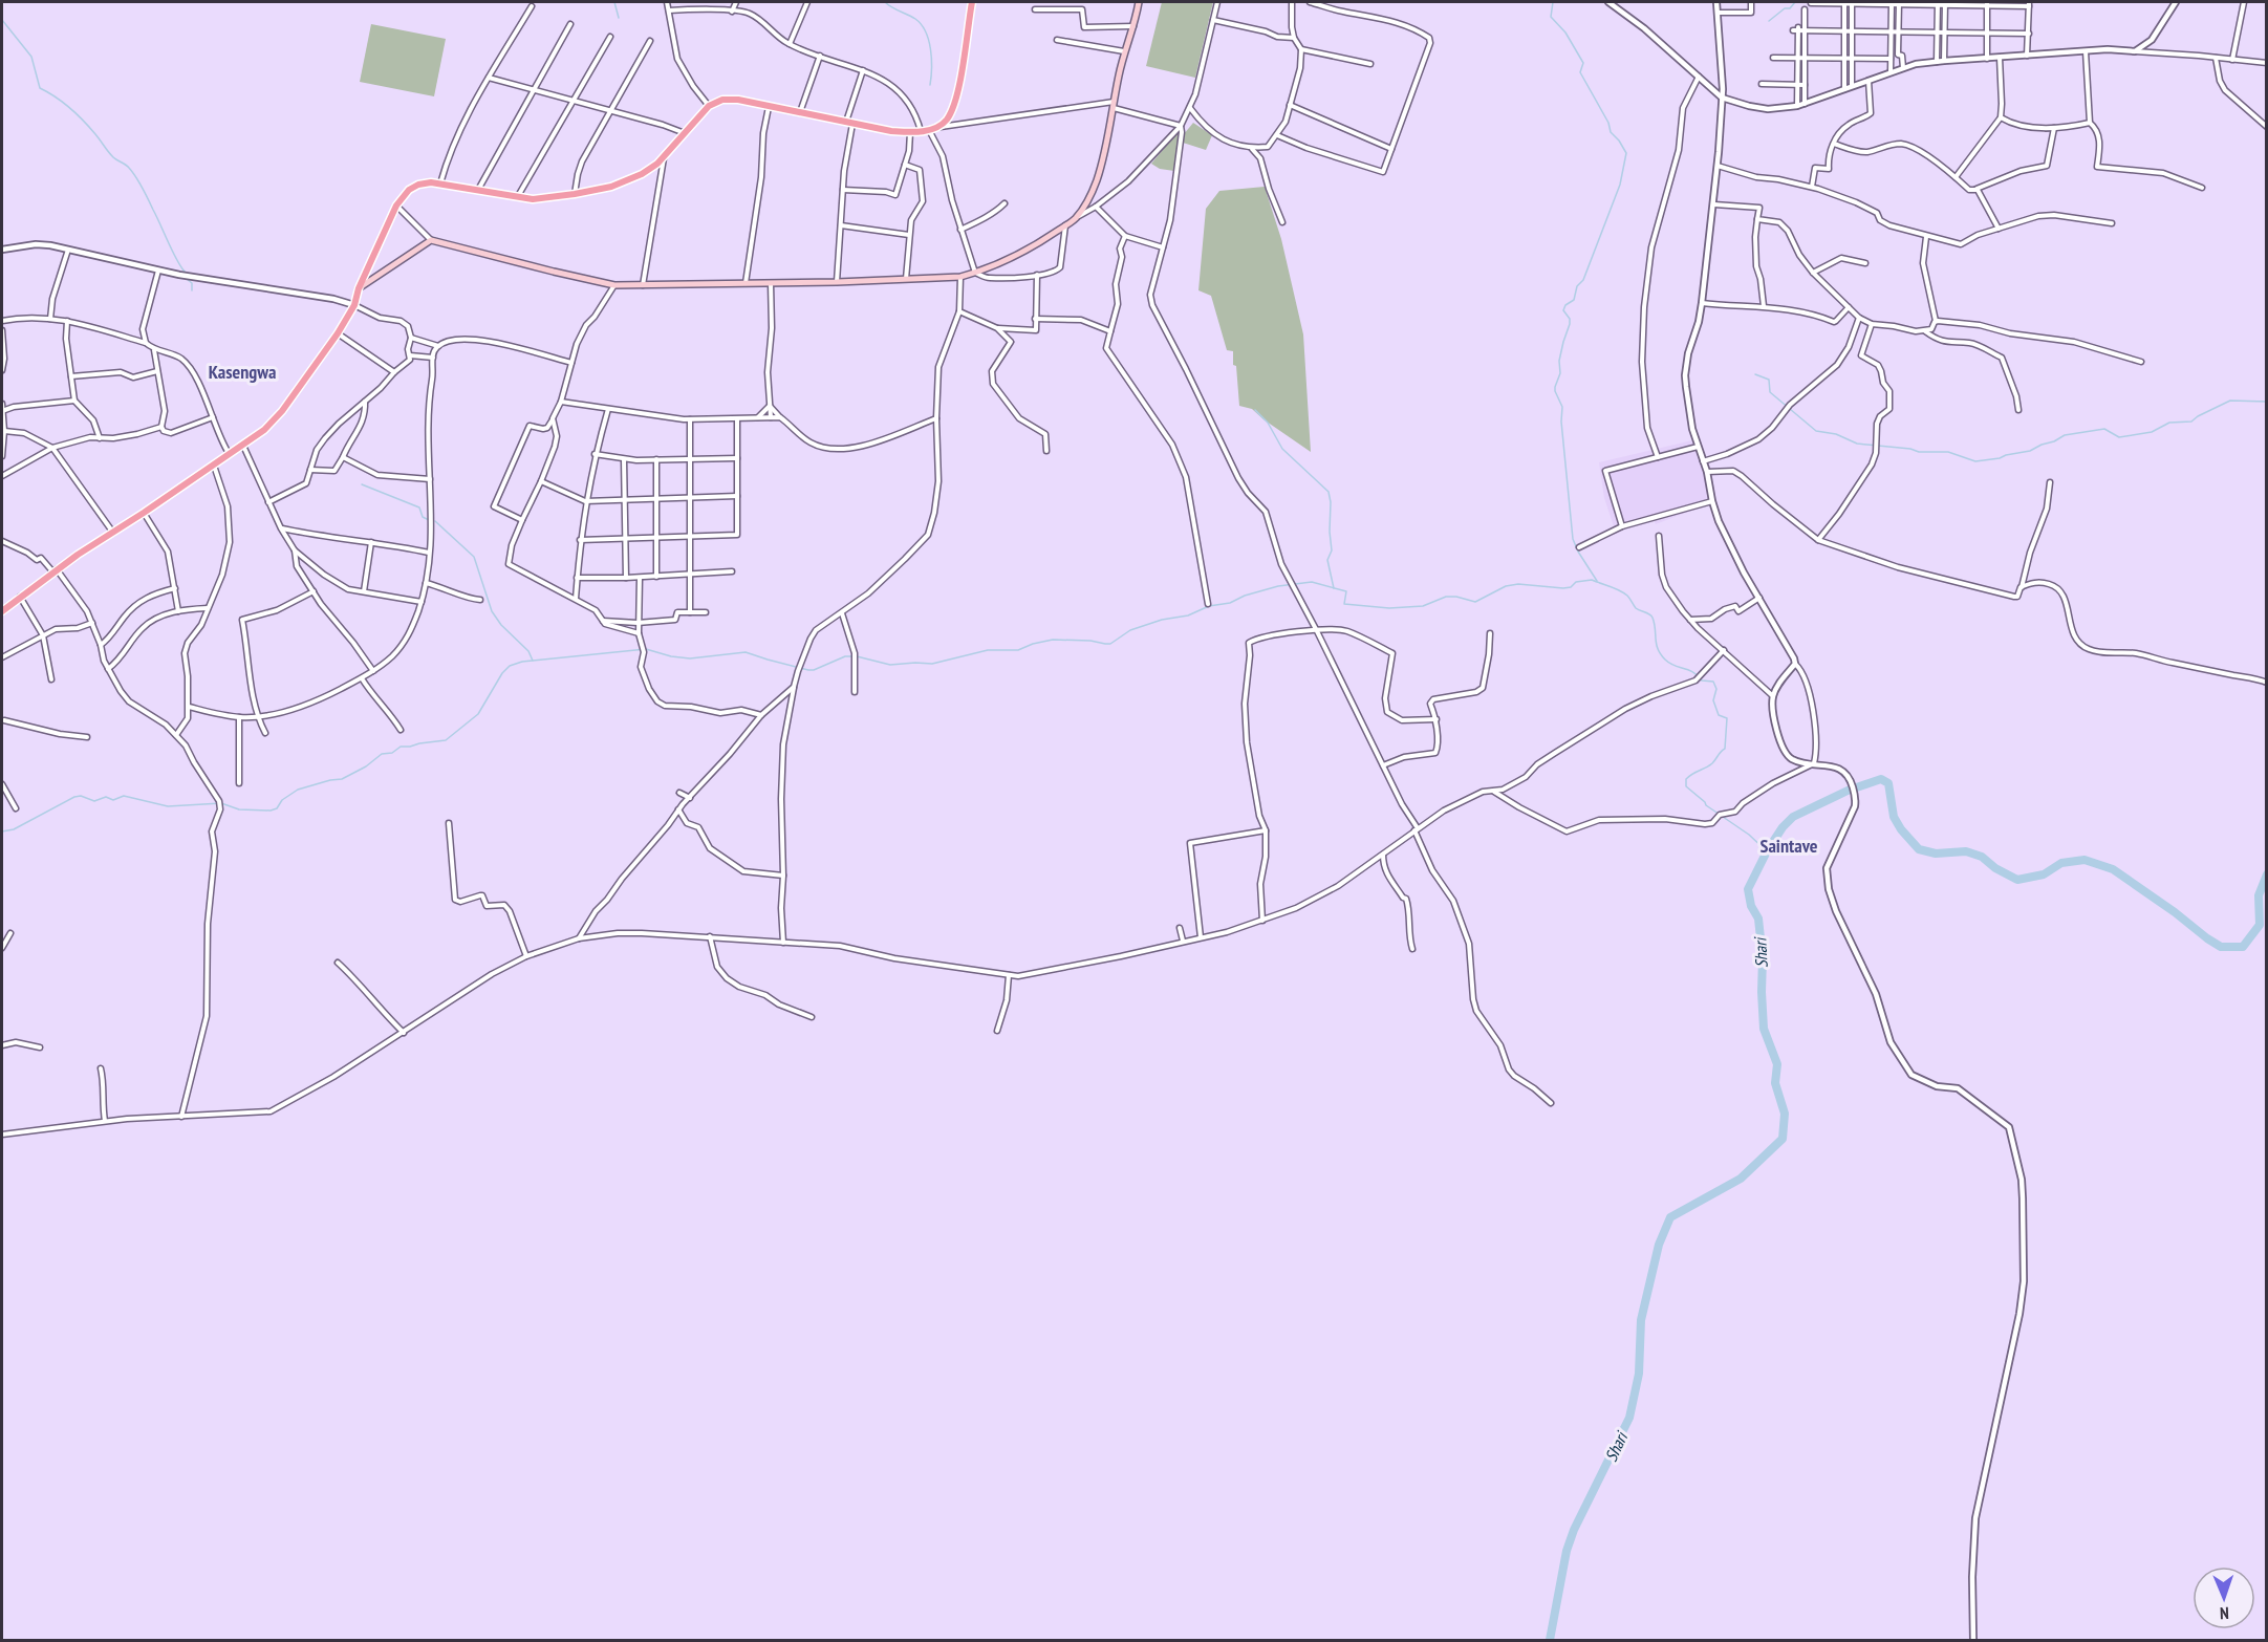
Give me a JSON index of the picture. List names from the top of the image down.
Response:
{
  "districts": ["Kasengwa", "Saintave"],
  "water": ["Shari"],
  "north": "bottom"
}
